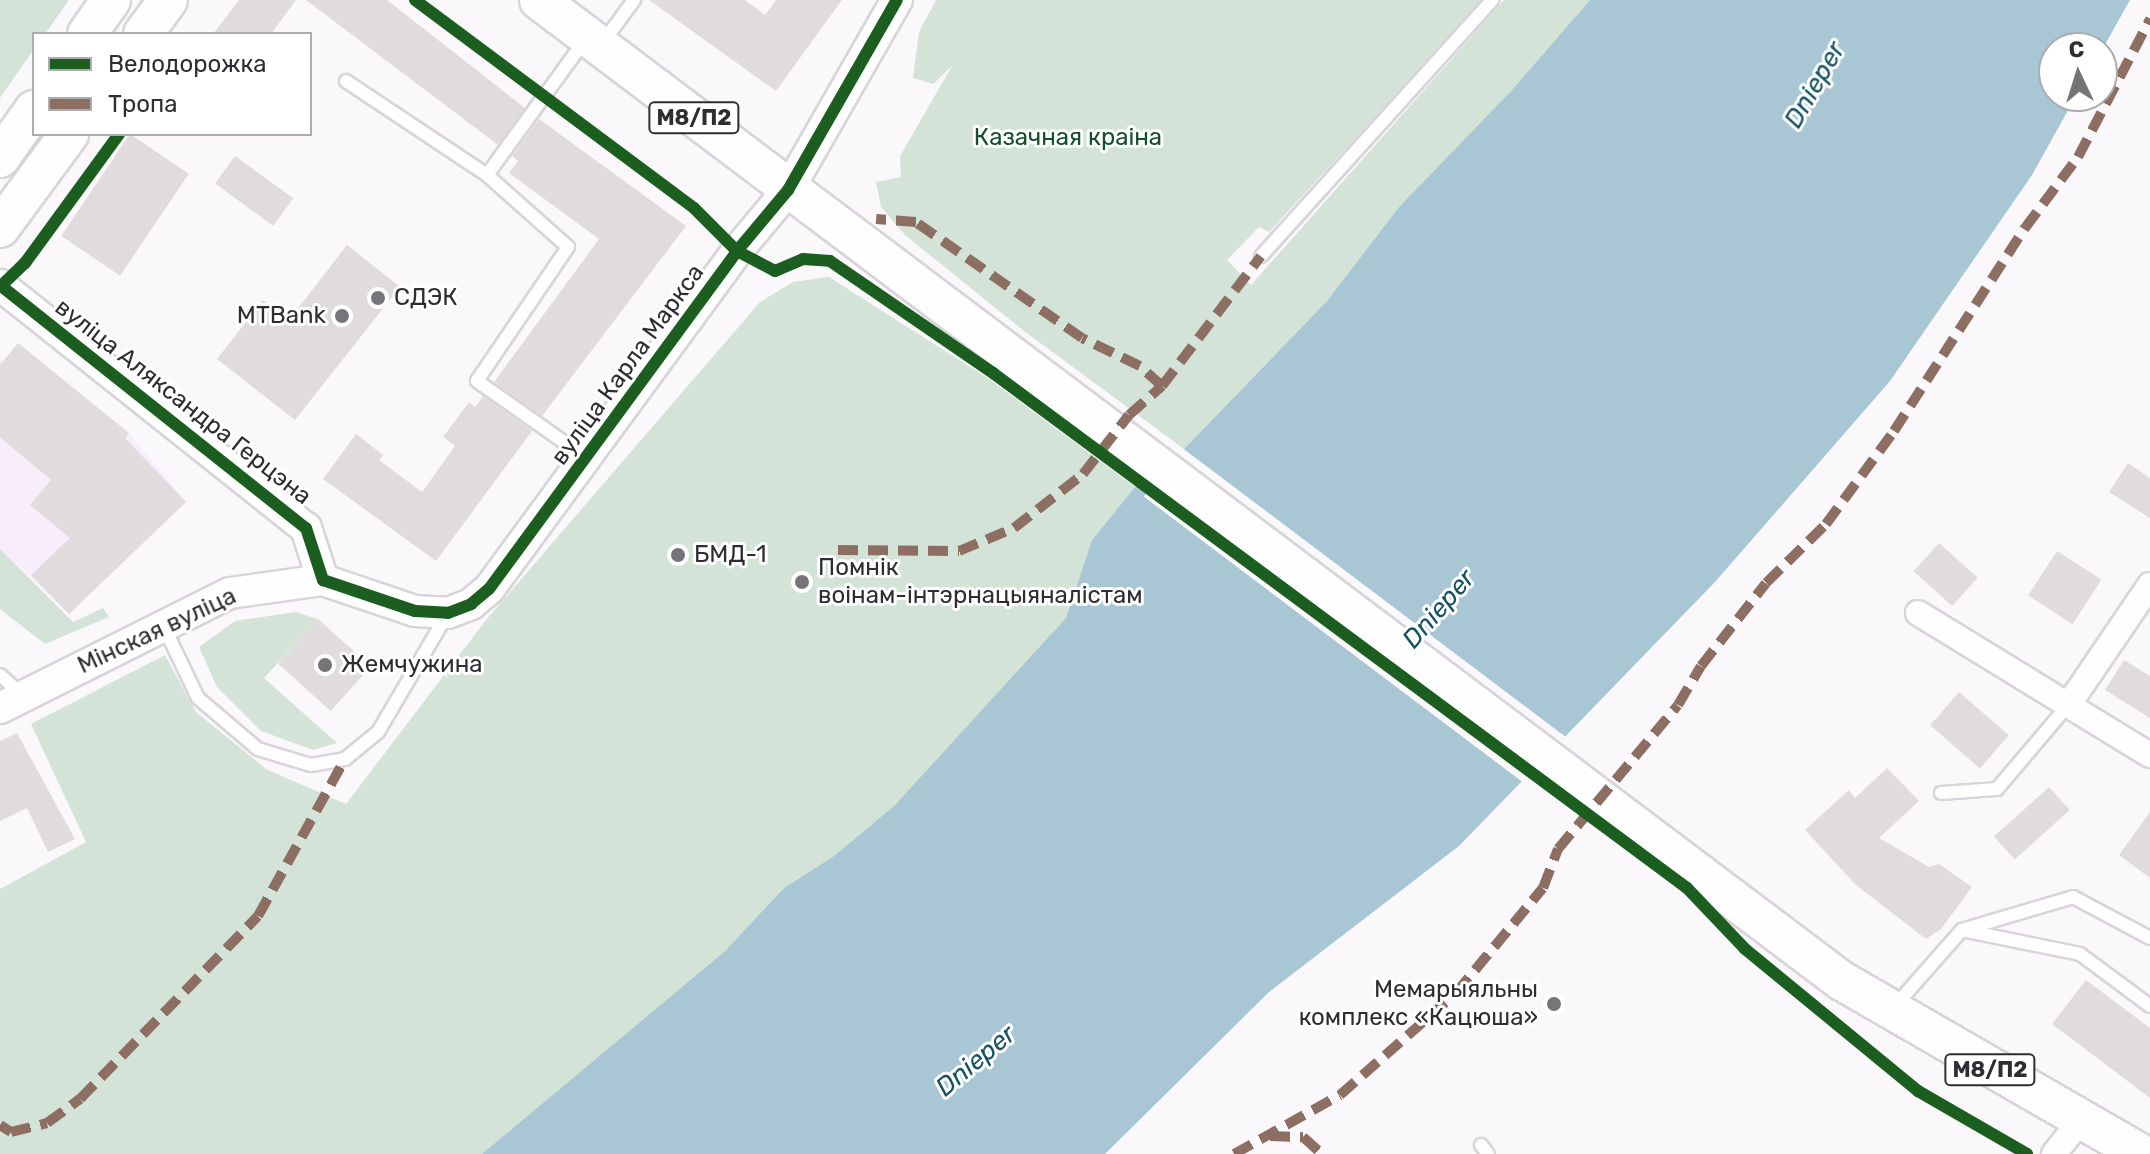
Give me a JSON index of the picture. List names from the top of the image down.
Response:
{
  "streets": {
    "main road": ["М8/П2"],
    "street": ["вуліца Карла Маркса", "вуліца Аляксандра Герцэна", "Мінская вуліца"]
  },
  "crossings": [
    ["М8/П2", "вуліца Карла Маркса"],
    ["вуліца Аляксандра Герцэна", "Мінская вуліца"]
  ],
  "water": ["Dnieper"],
  "parks": ["Казачная краіна"],
  "places": [
    "СДЭК",
    "MTBank",
    "БМД-1",
    "Помнік воінам-інтэрнацыяналістам",
    "Жемчужина",
    "Мемарыяльны комплекс «Кацюша»"
  ],
  "legend": ["Велодорожка", "Тропа"],
  "north": "top"
}
